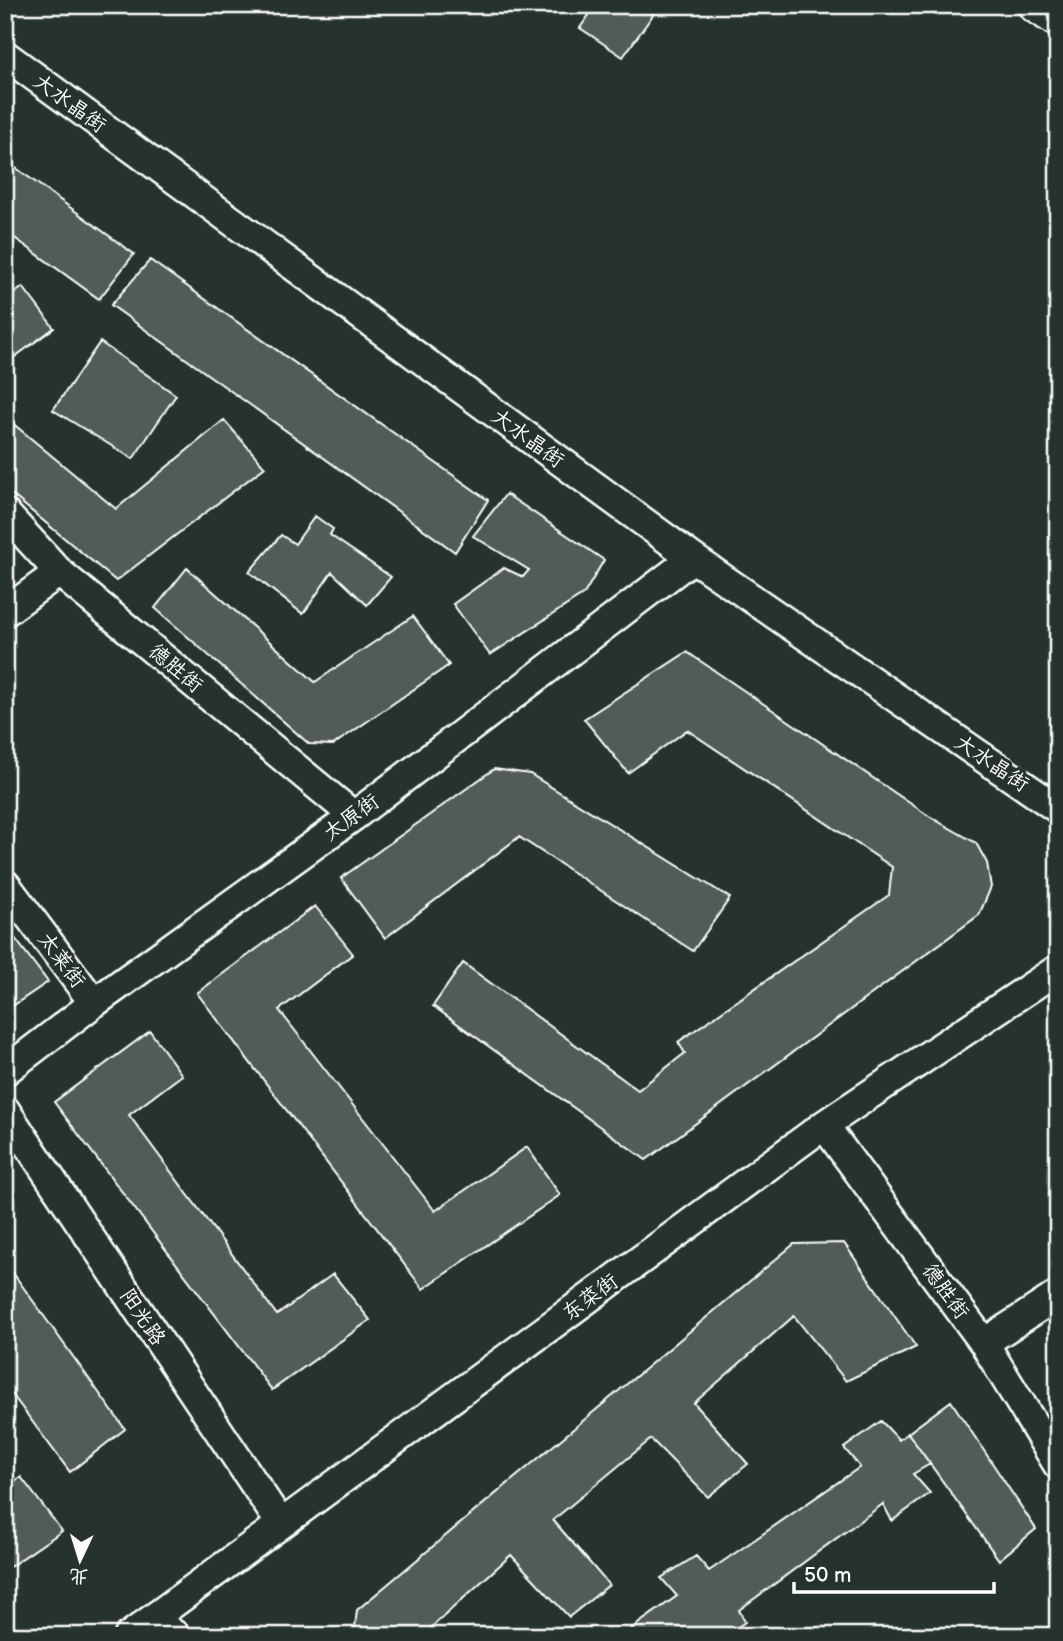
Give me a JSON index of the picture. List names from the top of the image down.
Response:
{
  "streets": {
    "street": [
      "大水晶街",
      "德胜街",
      "太原街",
      "太莱街",
      "东菜街",
      "阳光路"
    ]
  },
  "crossings": [
    ["大水晶街", "太原街"],
    ["德胜街", "太原街"],
    ["德胜街", "东菜街"],
    ["太原街", "太莱街"],
    ["东菜街", "阳光路"]
  ],
  "scale_bar": "50 m",
  "north": "bottom"
}
